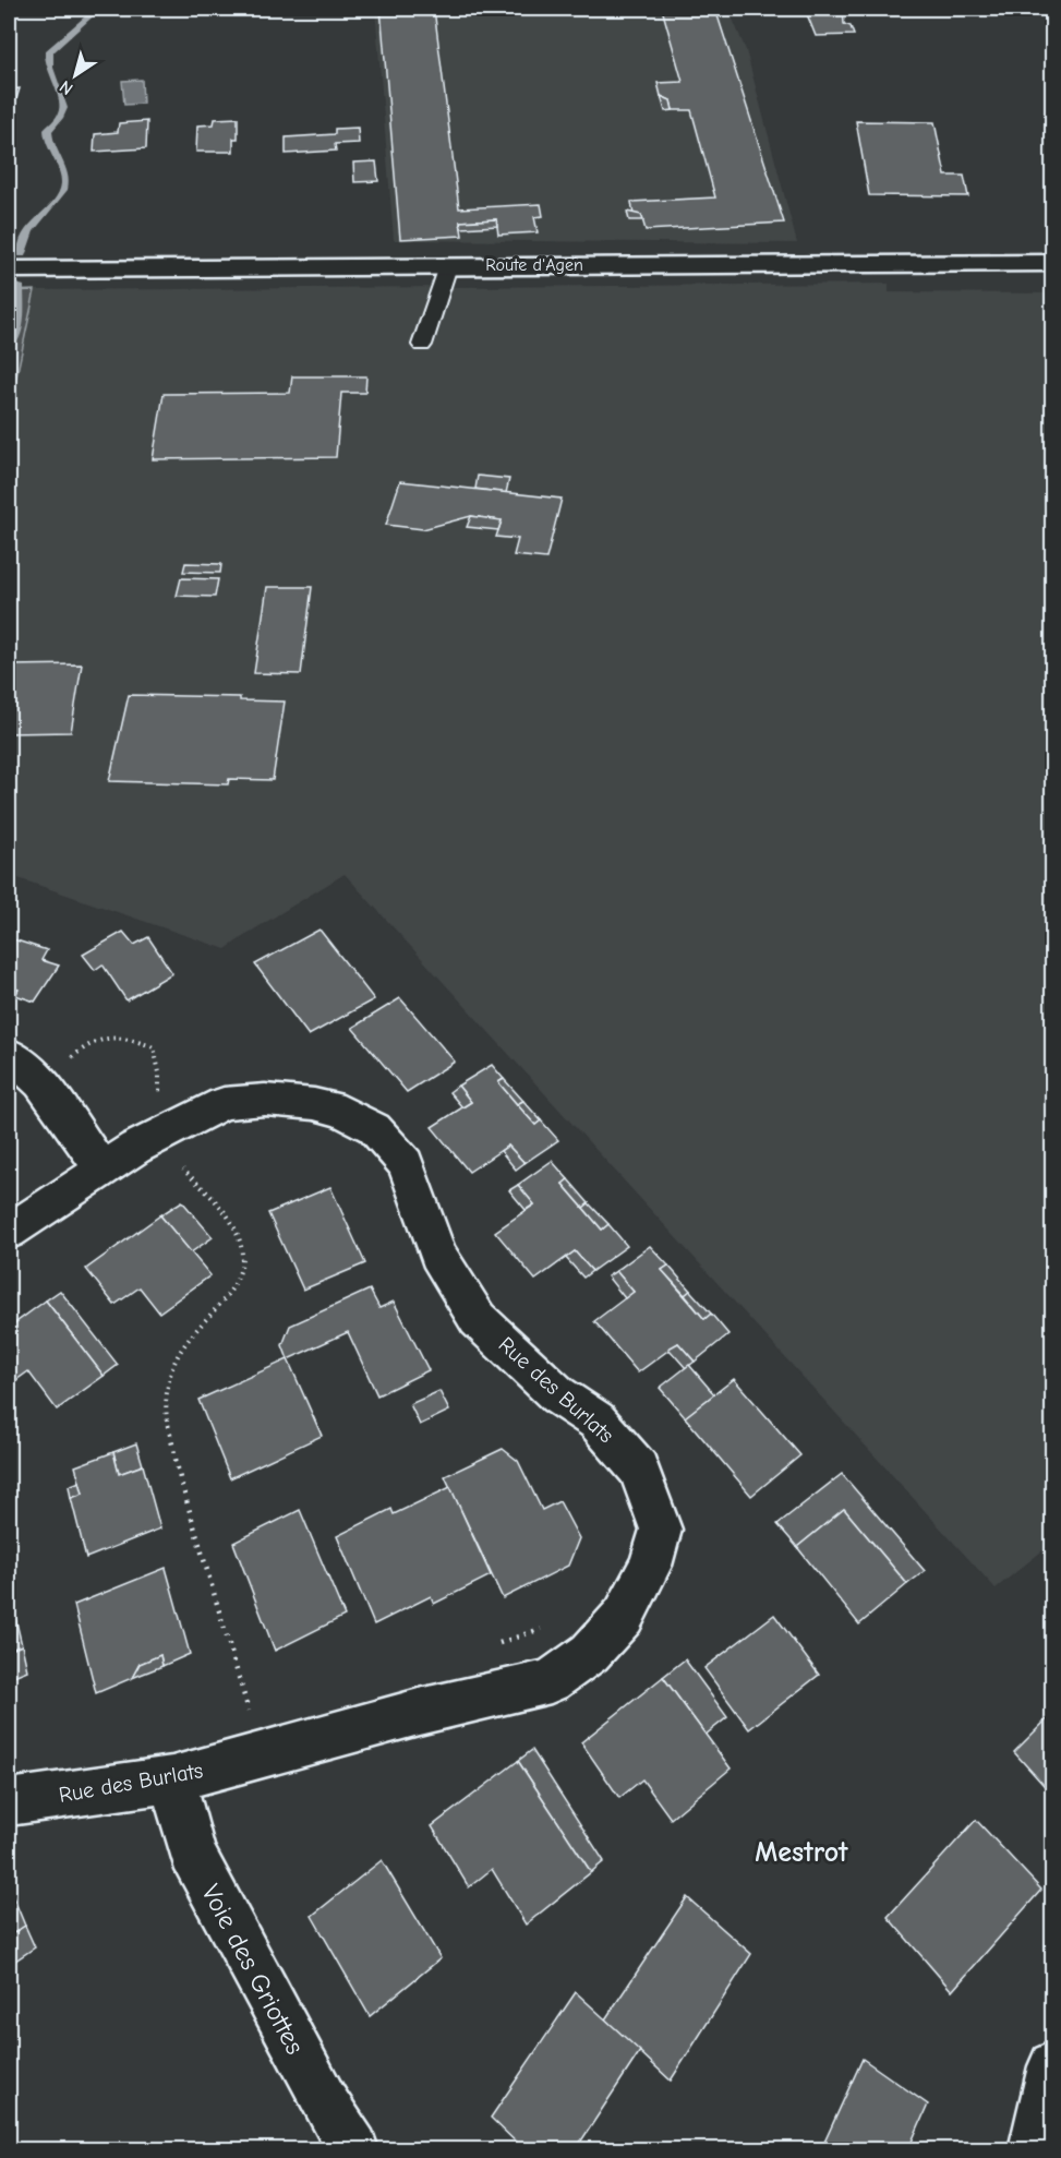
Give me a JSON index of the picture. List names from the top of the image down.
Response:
{
  "streets": {
    "street": ["Route d'Agen", "Rue des Burlats", "Voie des Griottes"]
  },
  "crossings": [
    ["Rue des Burlats", "Voie des Griottes"]
  ],
  "districts": ["Mestrot"],
  "north": "bottom left"
}
